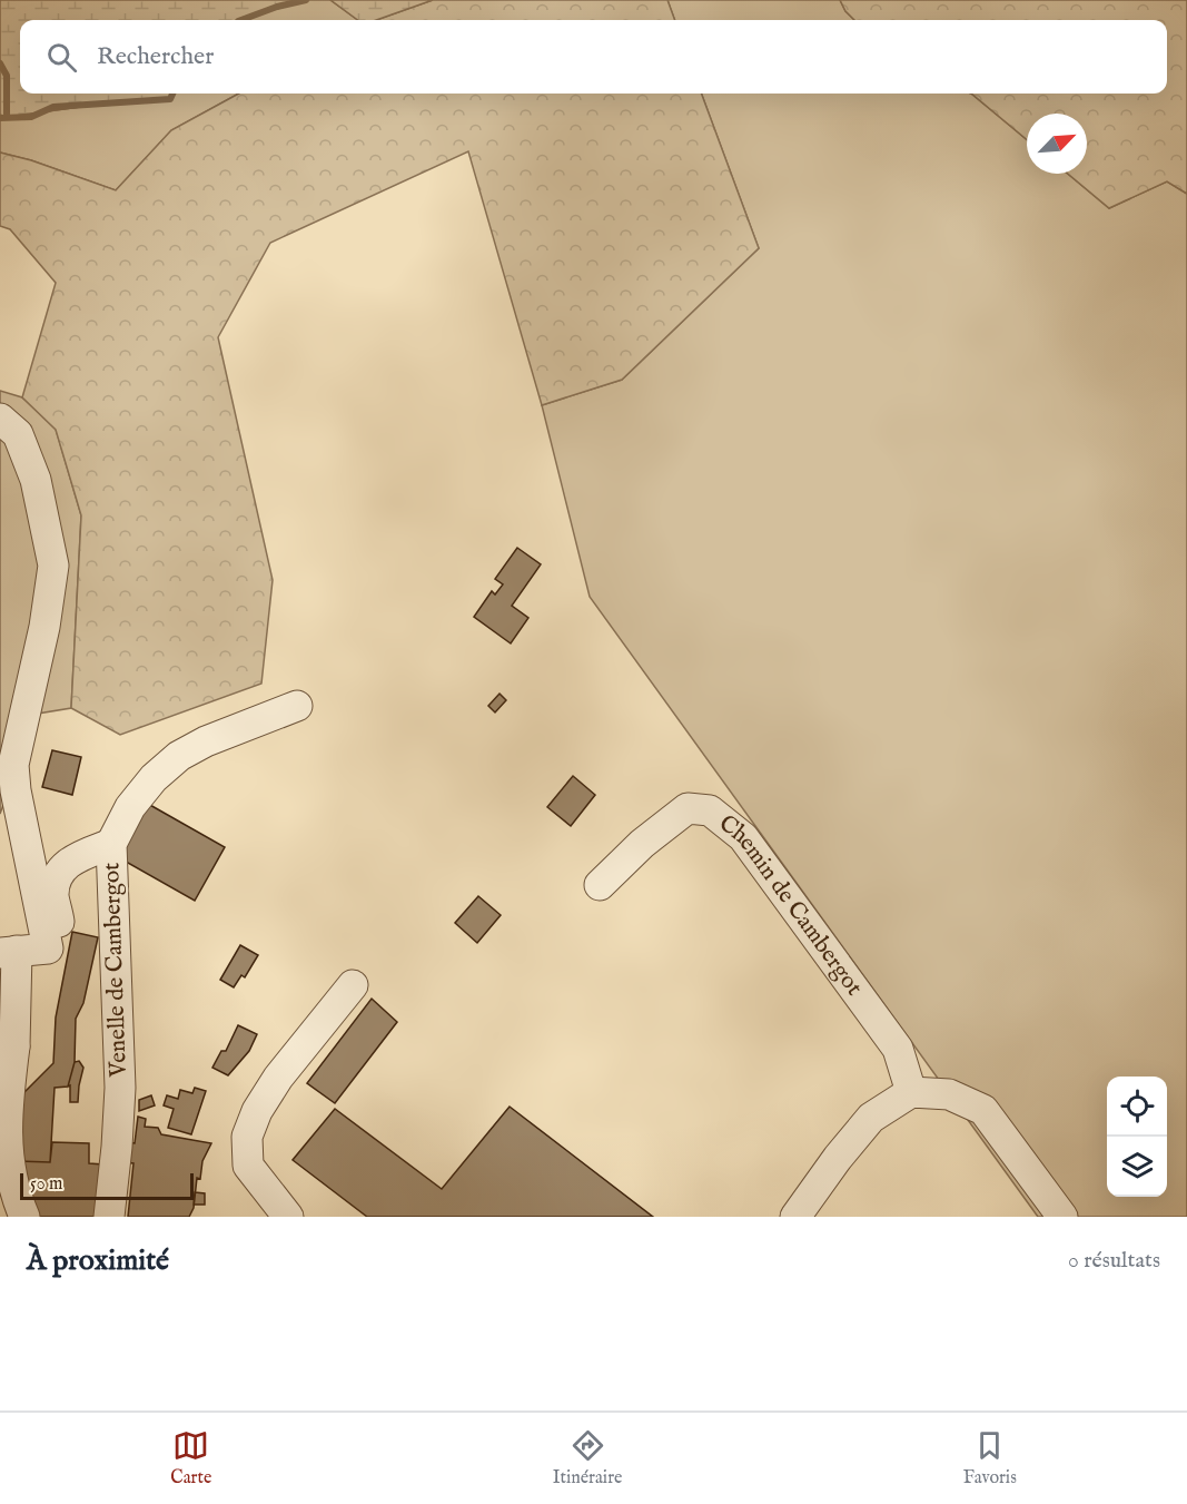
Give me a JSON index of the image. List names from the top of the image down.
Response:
{
  "streets": {
    "street": ["Chemin de Cambergot", "Venelle de Cambergot"]
  },
  "scale_bar": "50 m",
  "north": "top right",
  "page": {
    "search": "Rechercher",
    "scale": "50 m",
    "heading": ["À proximité", "0 résultats"],
    "nav": ["Carte", "Itinéraire", "Favoris"]
  }
}
